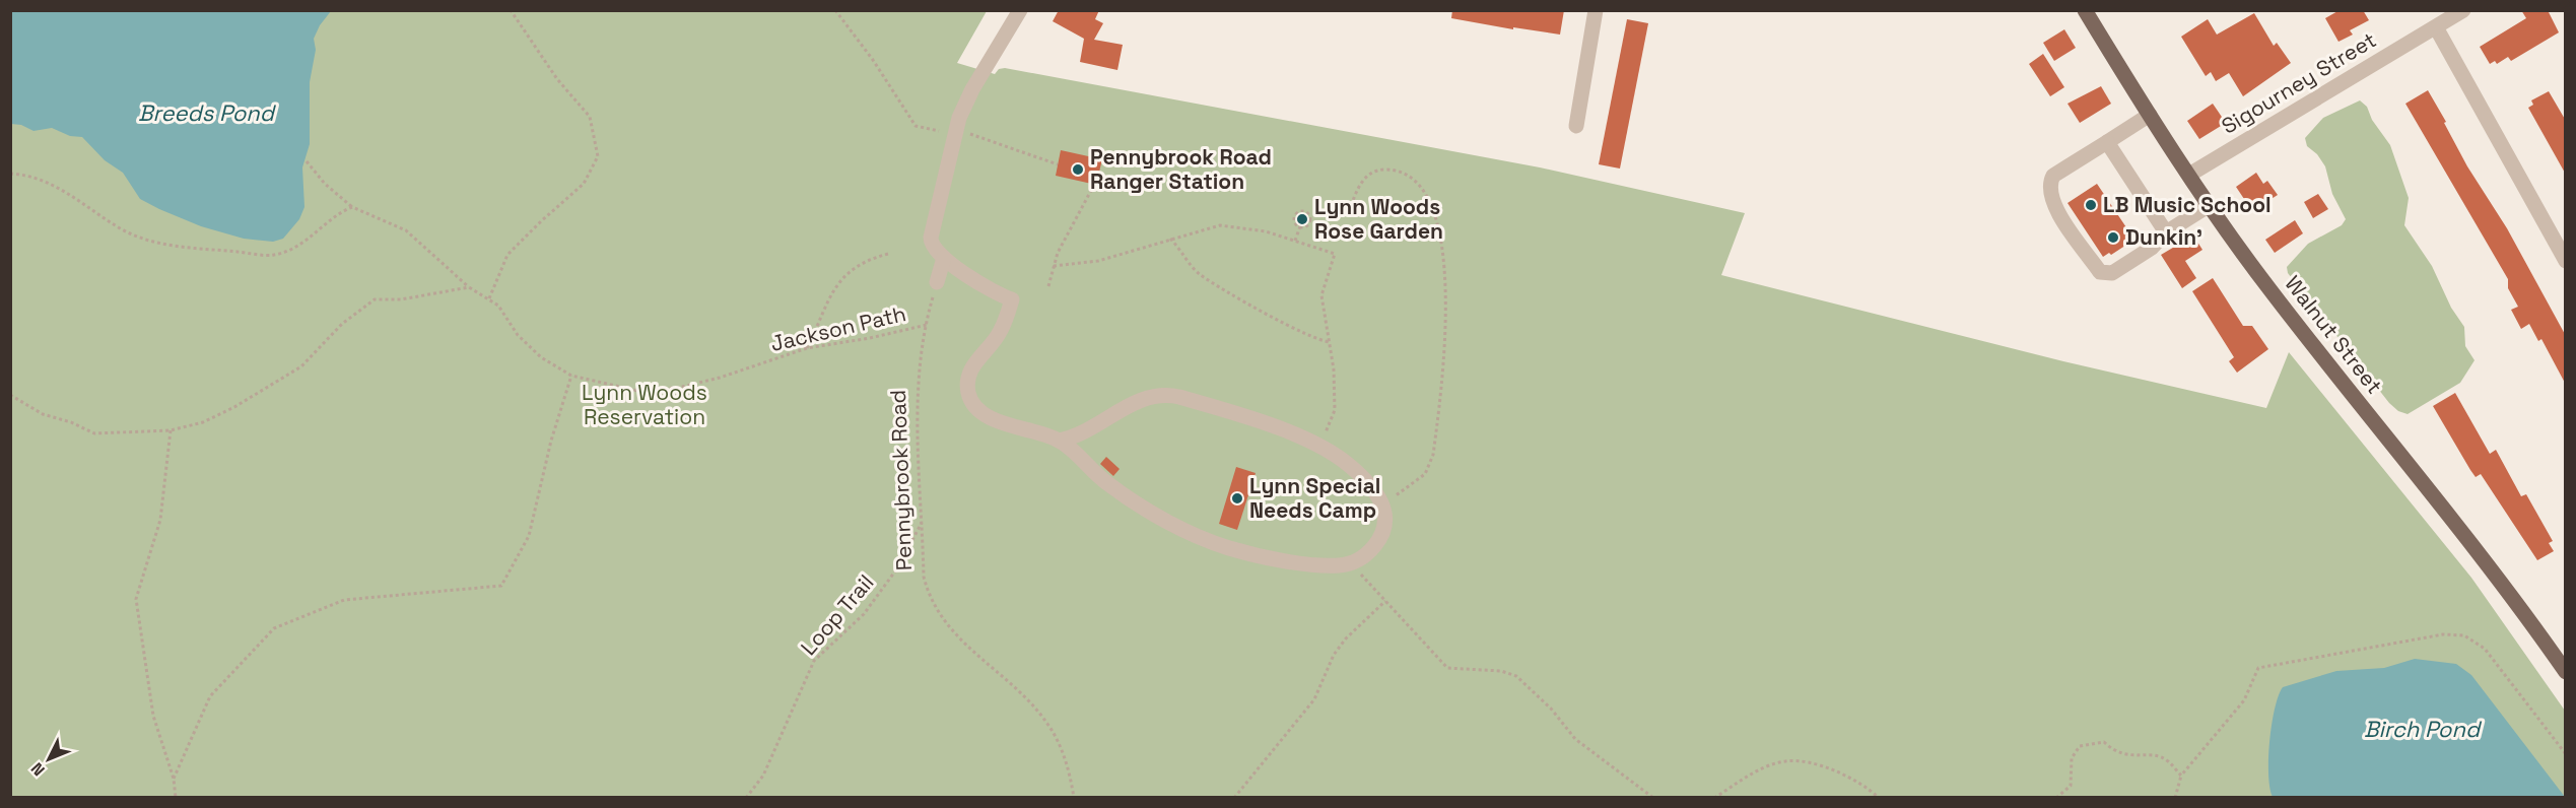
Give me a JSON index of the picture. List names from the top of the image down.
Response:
{
  "streets": {
    "main road": ["Walnut Street"],
    "street": ["Sigourney Street"],
    "path": ["Jackson Path", "Pennybrook Road", "Loop Trail"]
  },
  "crossings": [
    ["Sigourney Street", "Walnut Street"],
    ["Jackson Path", "Pennybrook Road"],
    ["Pennybrook Road", "Loop Trail"]
  ],
  "water": ["Breeds Pond", "Birch Pond"],
  "parks": ["Lynn Woods Reservation"],
  "places": [
    "Pennybrook Road Ranger Station",
    "LB Music School",
    "Lynn Woods Rose Garden",
    "Dunkin'",
    "Lynn Special Needs Camp"
  ],
  "north": "bottom left"
}
